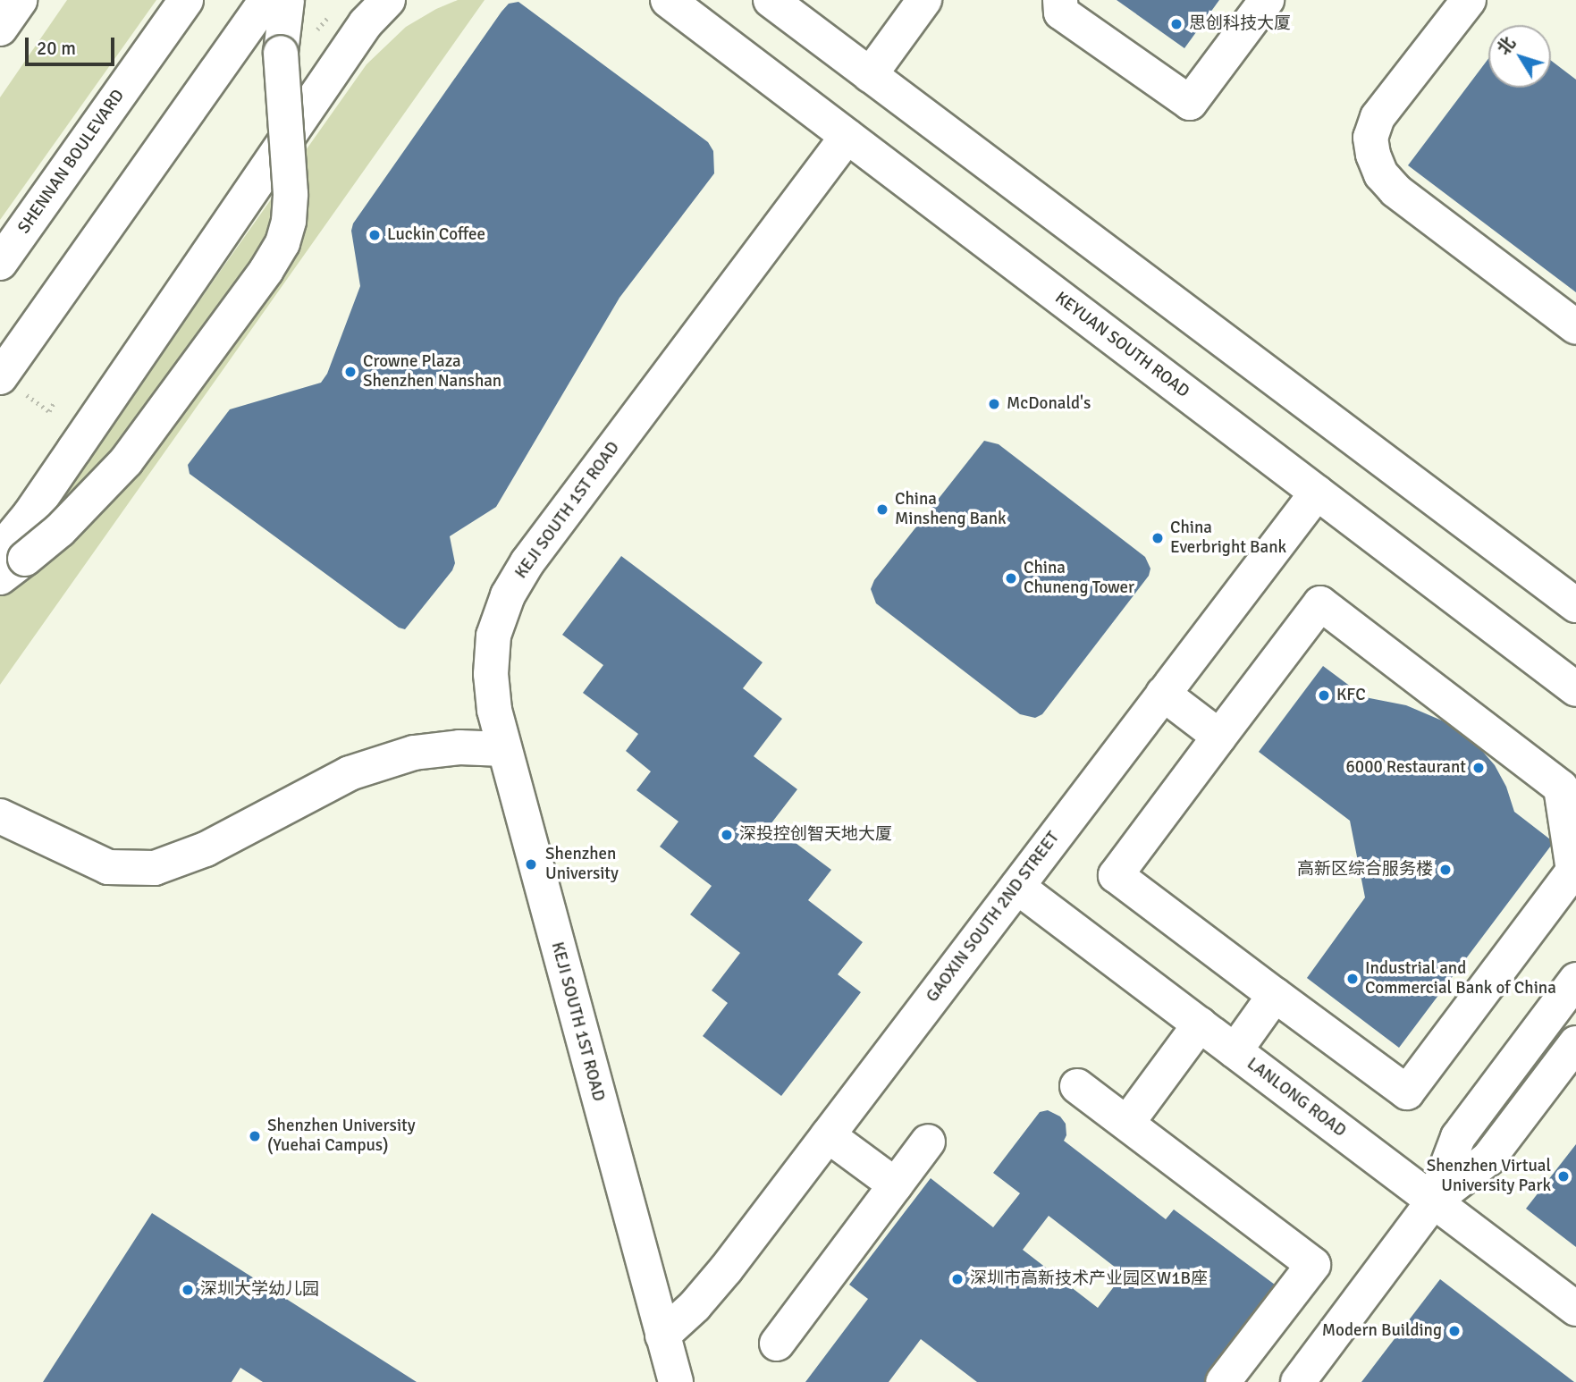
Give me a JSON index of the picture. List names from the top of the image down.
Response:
{
  "streets": {
    "street": [
      "SHENNAN BOULEVARD",
      "KEYUAN SOUTH ROAD",
      "KEJI SOUTH 1ST ROAD",
      "GAOXIN SOUTH 2ND STREET",
      "LANLONG ROAD"
    ]
  },
  "crossings": [
    ["KEYUAN SOUTH ROAD", "KEJI SOUTH 1ST ROAD"],
    ["KEYUAN SOUTH ROAD", "GAOXIN SOUTH 2ND STREET"],
    ["KEJI SOUTH 1ST ROAD", "GAOXIN SOUTH 2ND STREET"],
    ["GAOXIN SOUTH 2ND STREET", "LANLONG ROAD"]
  ],
  "places": [
    "思创科技大厦",
    "Luckin Coffee",
    "Crowne Plaza Shenzhen Nanshan",
    "McDonald's",
    "China Minsheng Bank",
    "China Everbright Bank",
    "China Chuneng Tower",
    "KFC",
    "6000 Restaurant",
    "深投控创智天地大厦",
    "Shenzhen University",
    "高新区综合服务楼",
    "Industrial and Commercial Bank of China",
    "Shenzhen University (Yuehai Campus)",
    "Shenzhen Virtual University Park",
    "深圳市高新技术产业园区W1B座",
    "深圳大学幼儿园",
    "Modern Building"
  ],
  "scale_bar": "20 m",
  "north": "top left"
}
